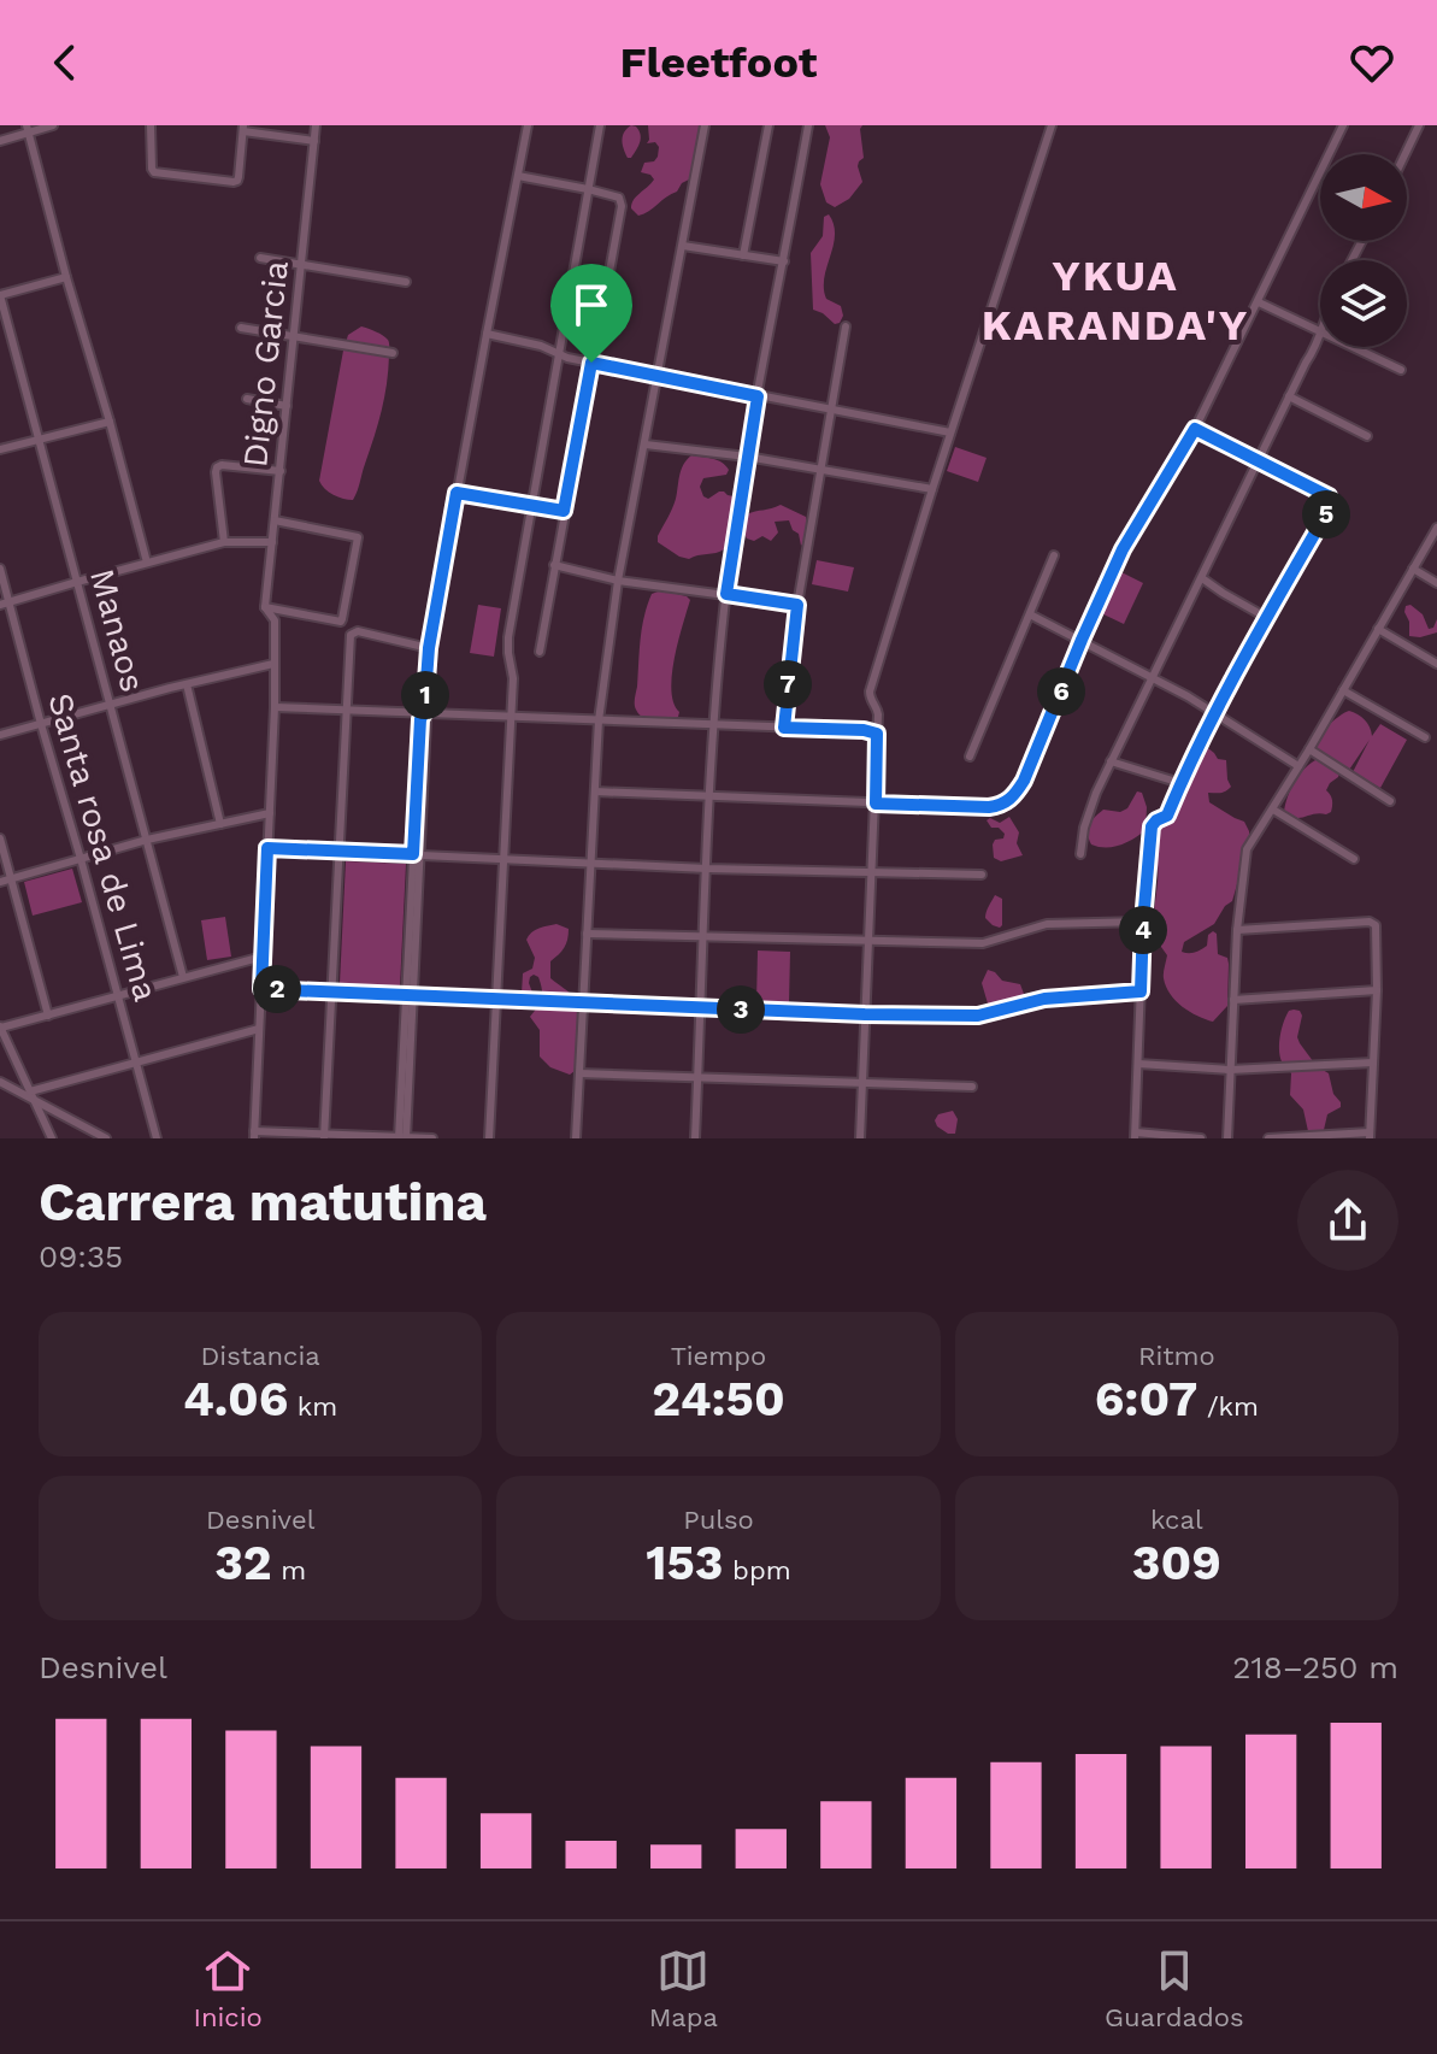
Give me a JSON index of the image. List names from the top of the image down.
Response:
{
  "streets": {
    "street": ["Digno Garcia", "Manaos", "Santa rosa de Lima"]
  },
  "districts": ["YKUA KARANDA'Y"],
  "north": "right",
  "page": {
    "header": "Fleetfoot",
    "pins": [
      "5",
      "7",
      "6",
      "1",
      "4",
      "2",
      "3"
    ],
    "heading": ["Carrera matutina", "09:35"],
    "stats": [
      ["Distancia", "4.06 km"],
      ["Tiempo", "24:50"],
      ["Ritmo", "6:07 /km"],
      ["Desnivel", "32 m"],
      ["Pulso", "153 bpm"],
      ["kcal", "309"]
    ],
    "chart": ["Desnivel", "218–250 m"],
    "tabs": ["Inicio", "Mapa", "Guardados"]
  }
}
